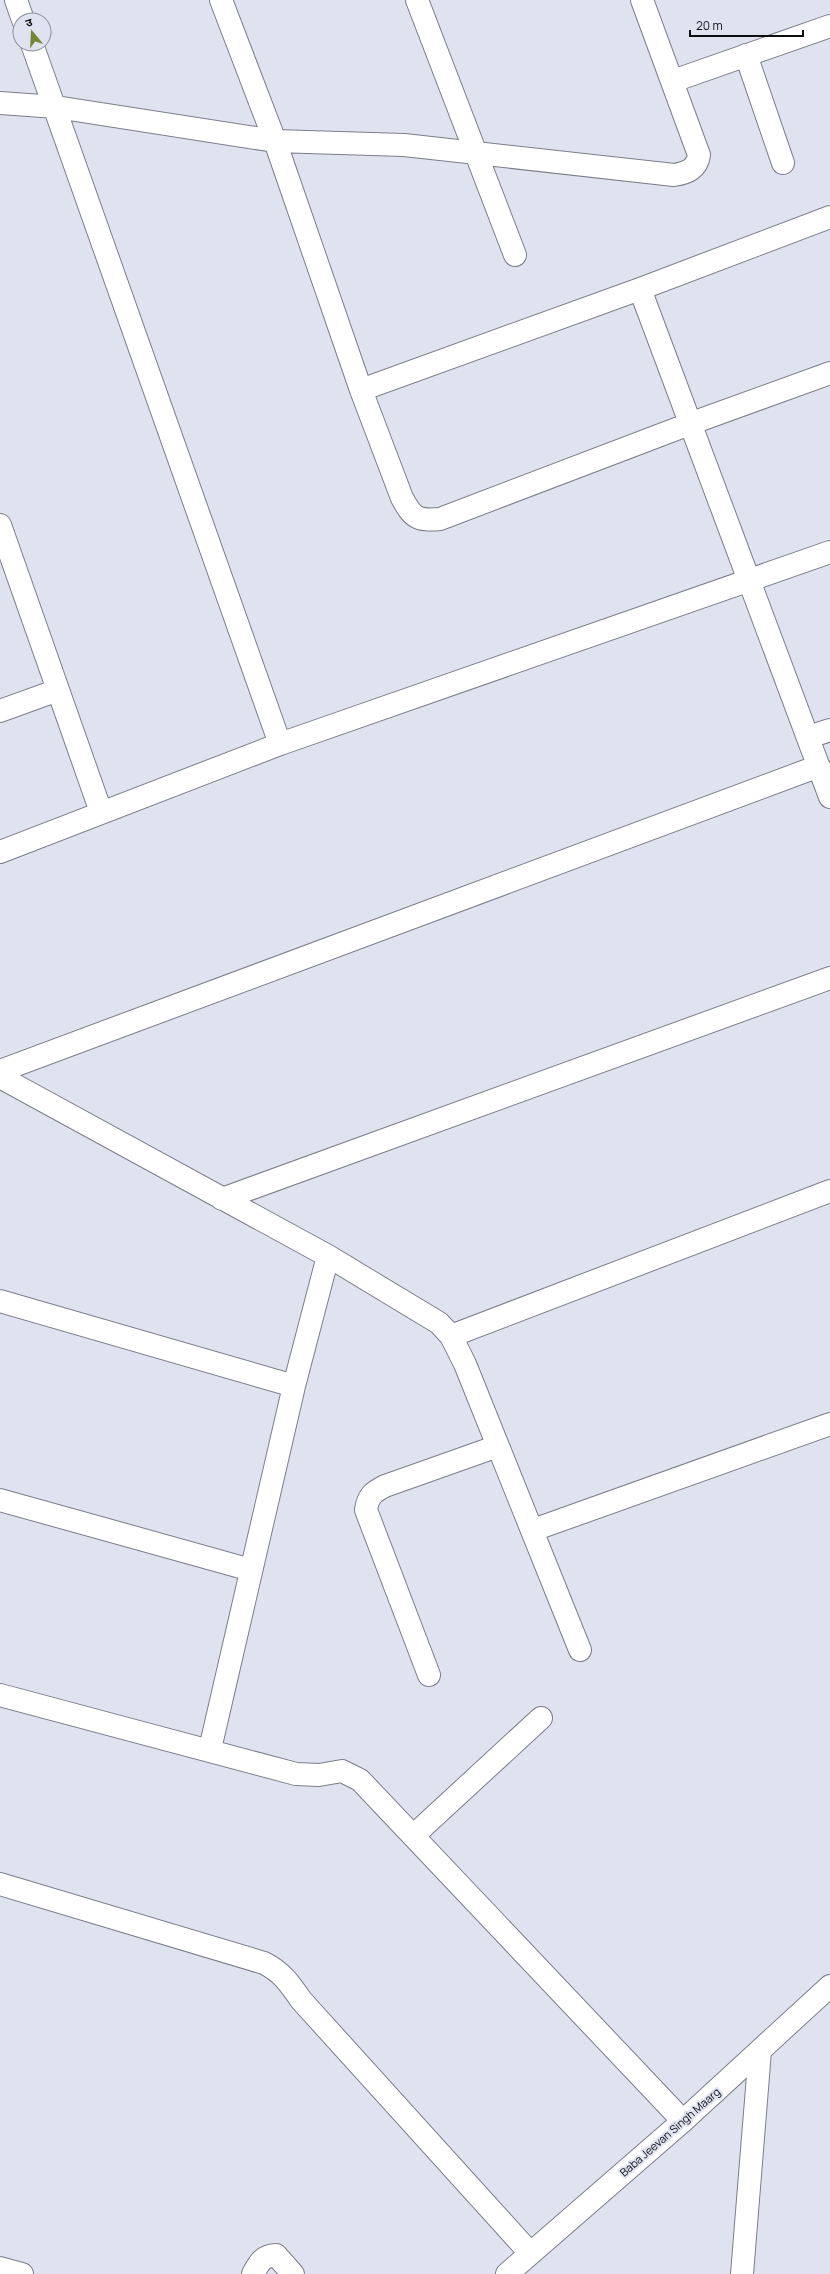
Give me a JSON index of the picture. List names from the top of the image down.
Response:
{
  "streets": {
    "street": ["Baba Jeevan Singh Maarg"]
  },
  "scale_bar": "20 m",
  "north": "top"
}
